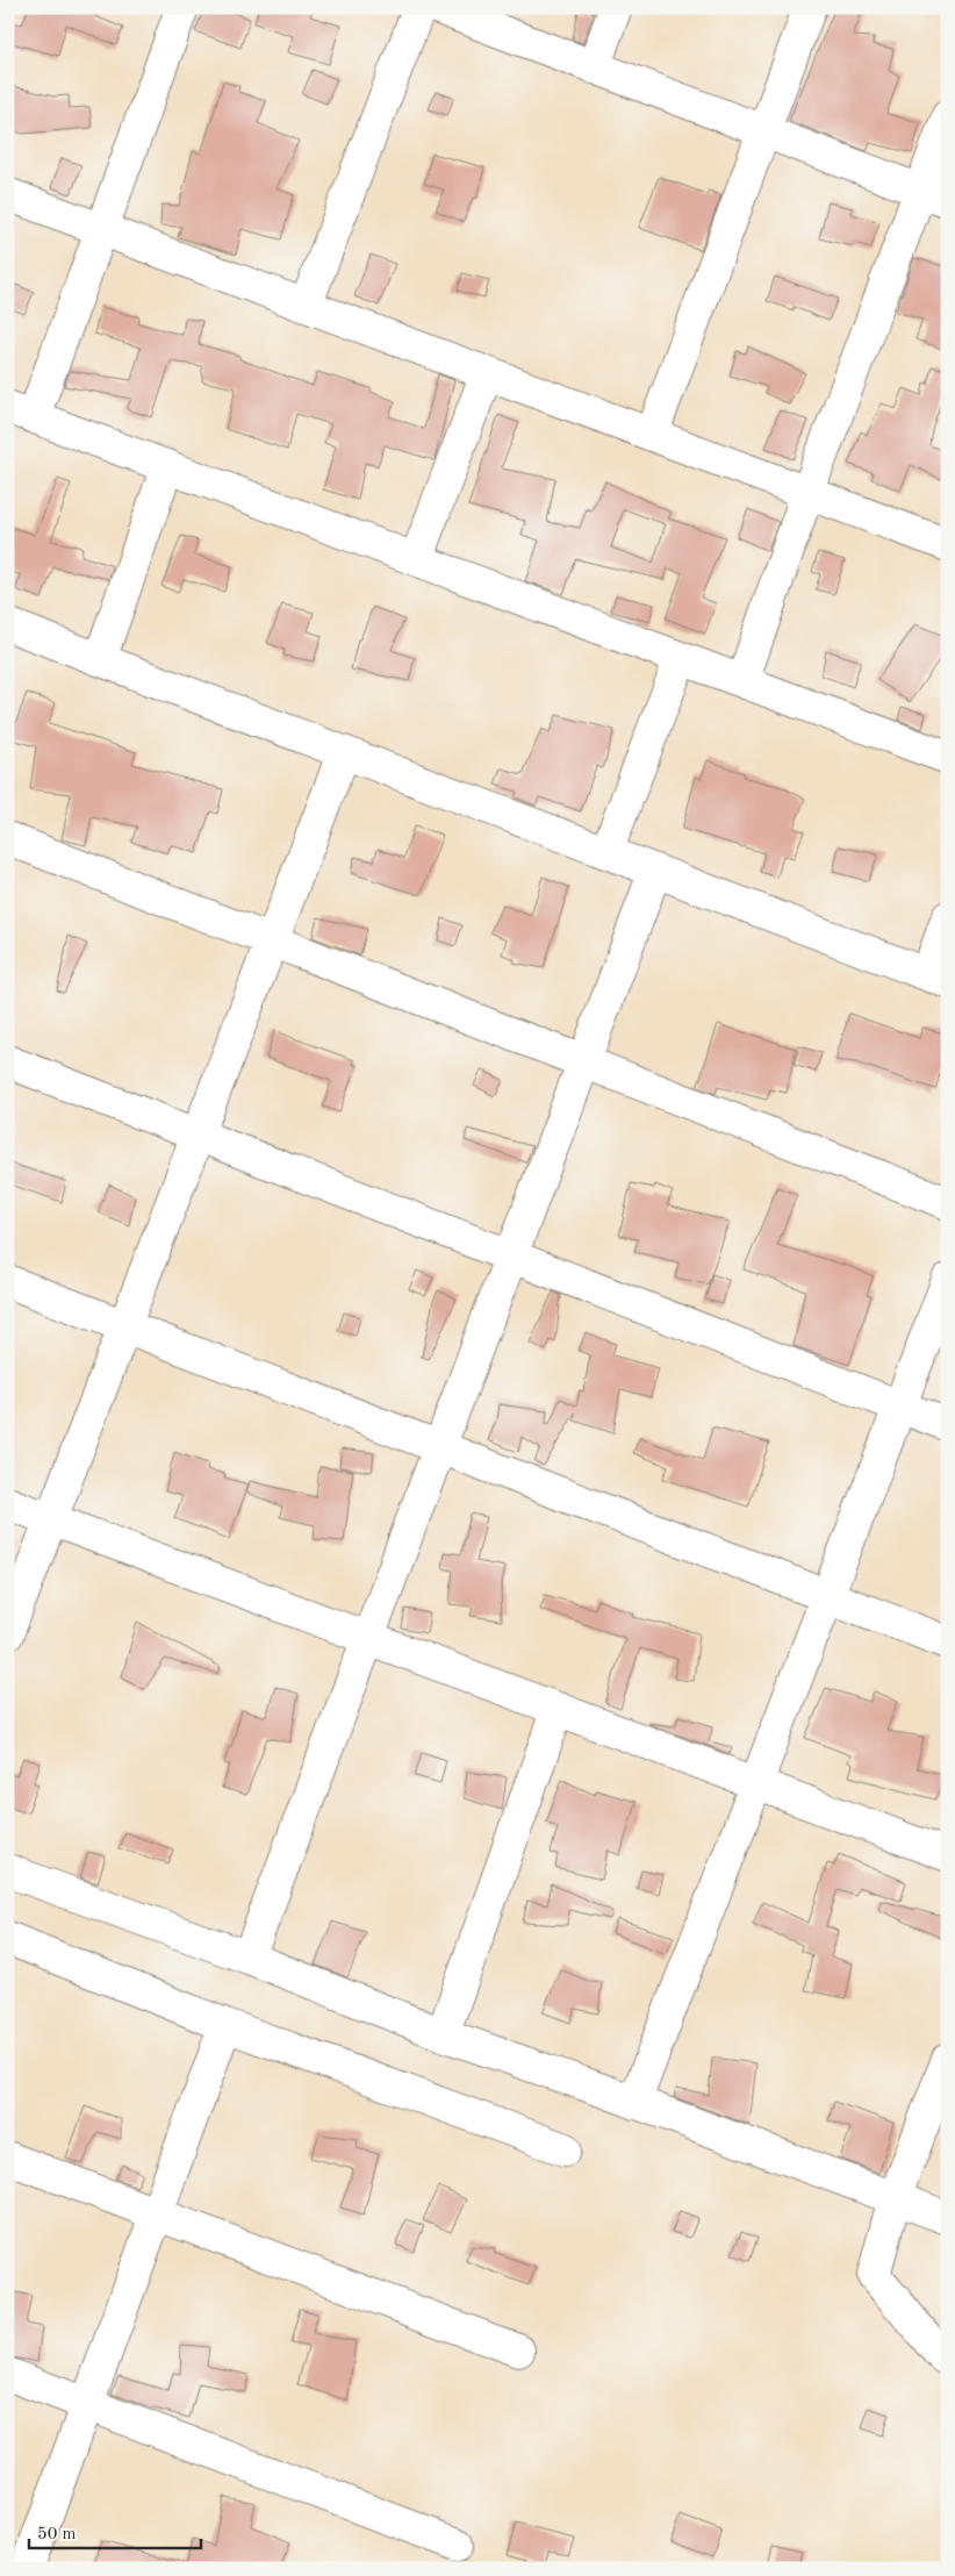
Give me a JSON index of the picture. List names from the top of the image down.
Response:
{
  "scale_bar": "50 m"
}
